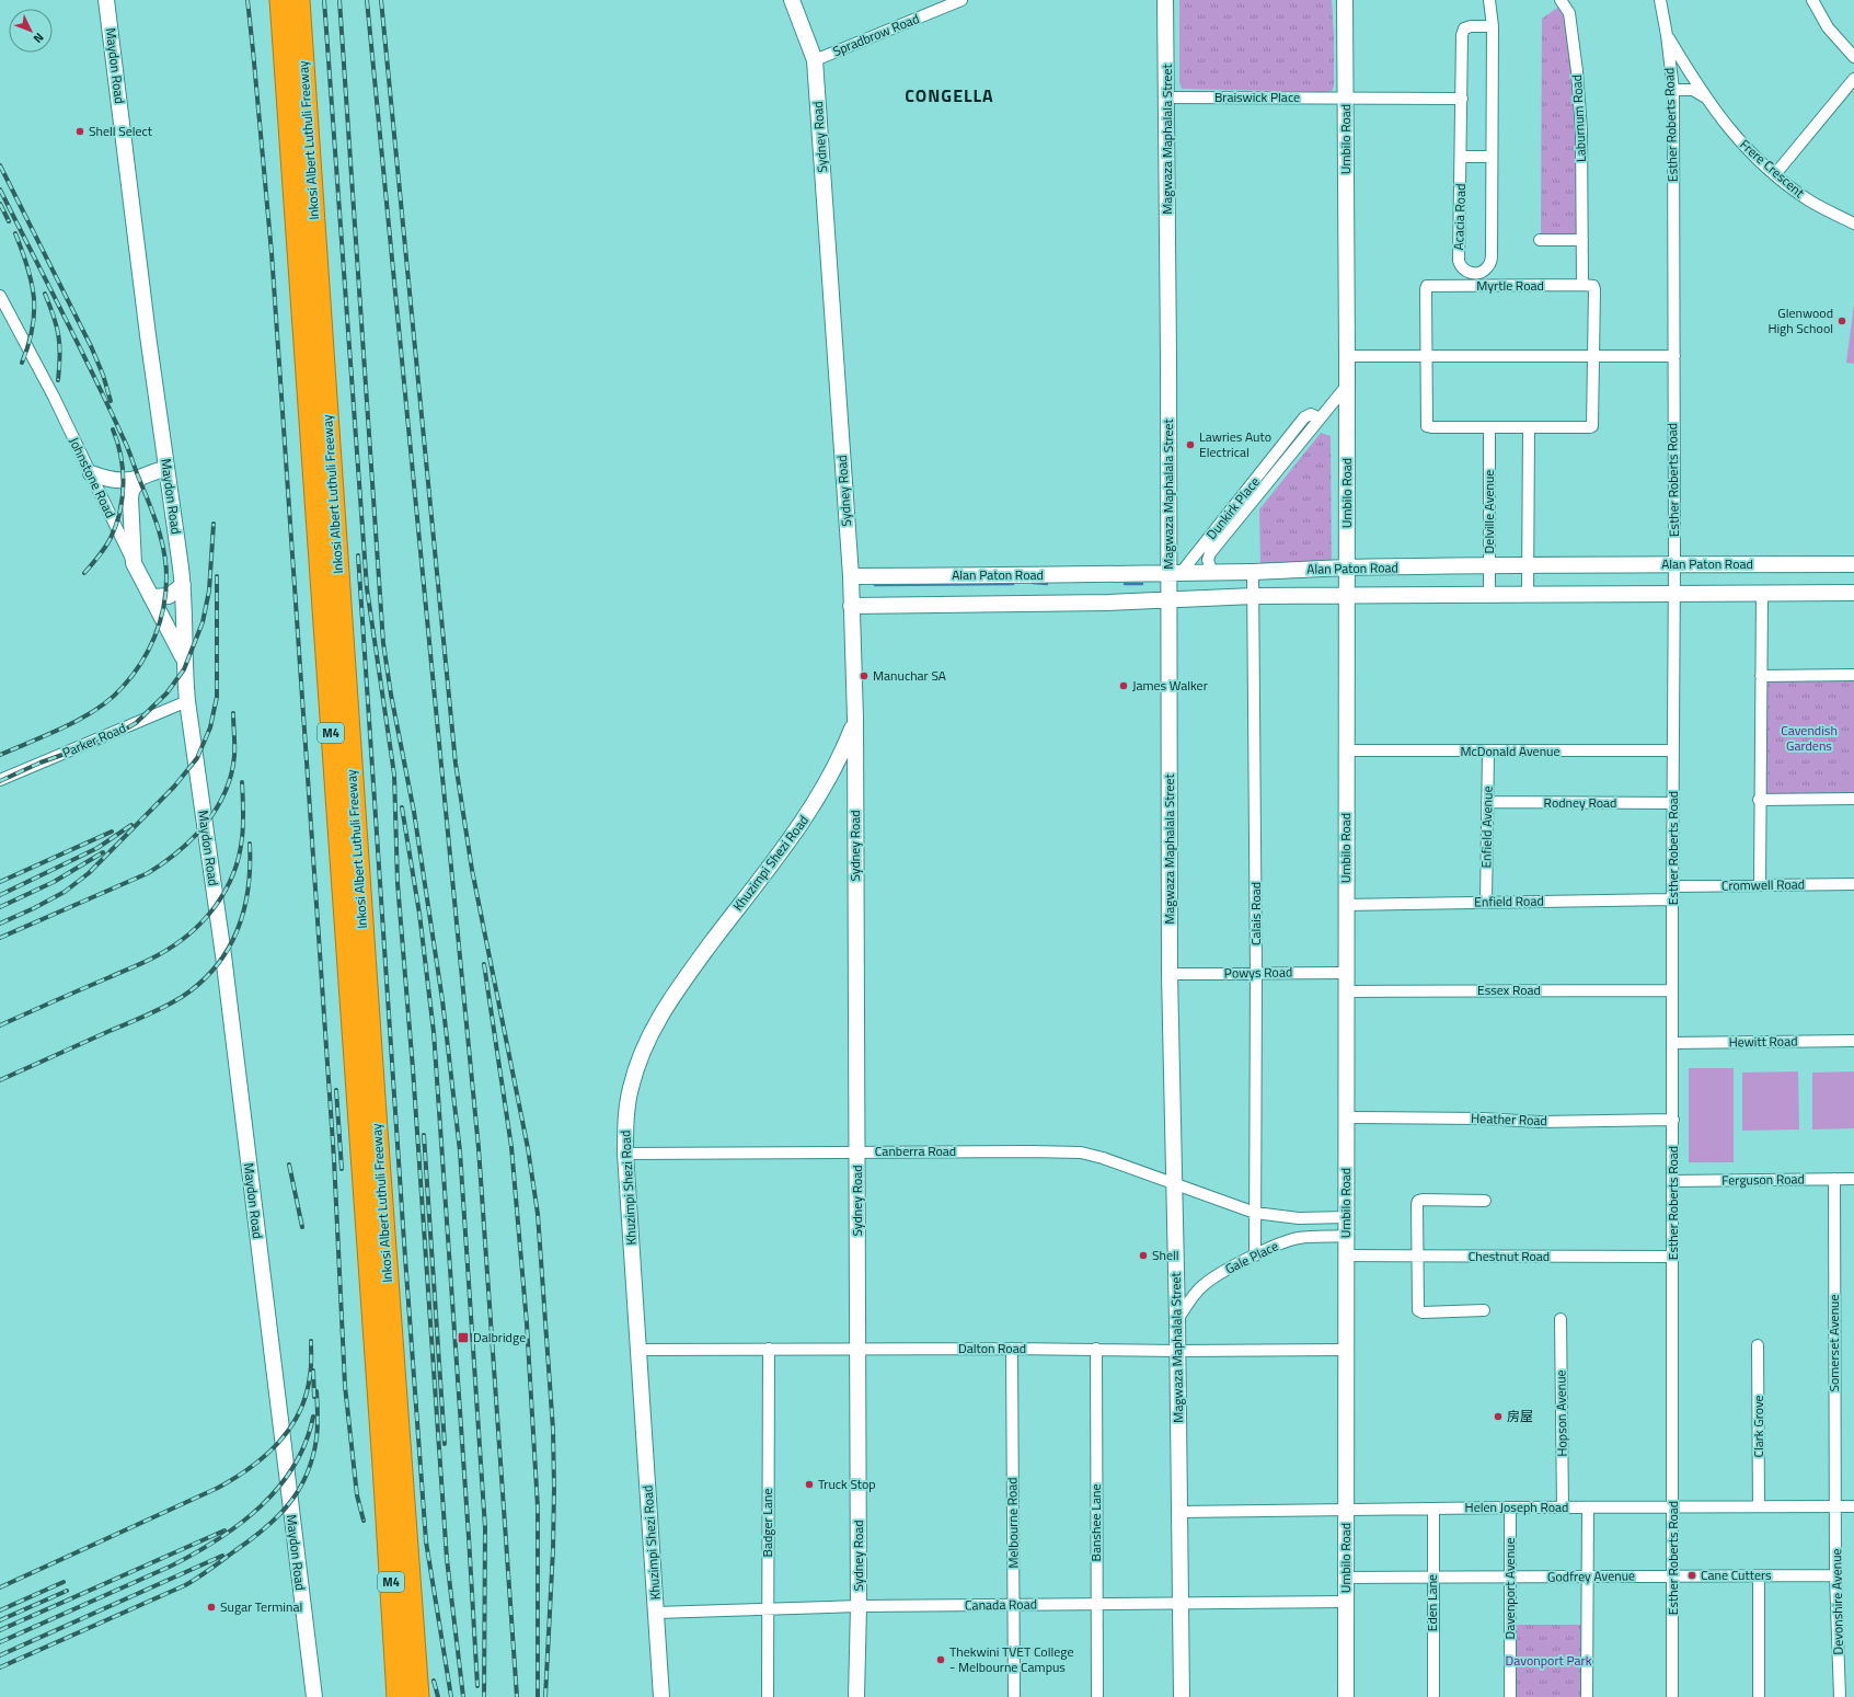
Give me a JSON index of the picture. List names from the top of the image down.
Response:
{
  "streets": {
    "highway": ["Inkosi Albert Luthuli Freeway", "M4"],
    "street": [
      "Spradbrow Road",
      "Maydon Road",
      "Braiswick Place",
      "Laburnum Road",
      "Esther Roberts Road",
      "Sydney Road",
      "Magwaza Maphalala Street",
      "Umbilo Road",
      "Frere Crescent",
      "Acacia Road",
      "Myrtle Road",
      "Johnstone Road",
      "Dunkirk Place",
      "Delville Avenue",
      "Alan Paton Road",
      "Parker Road",
      "McDonald Avenue",
      "Rodney Road",
      "Enfield Avenue",
      "Khuzimpi Shezi Road",
      "Cromwell Road",
      "Enfield Road",
      "Calais Road",
      "Powys Road",
      "Essex Road",
      "Hewitt Road",
      "Heather Road",
      "Canberra Road",
      "Ferguson Road",
      "Chestnut Road",
      "Gale Place",
      "Somerset Avenue",
      "Dalton Road",
      "Hopson Avenue",
      "Clark Grove",
      "Helen Joseph Road",
      "Badger Lane",
      "Melbourne Road",
      "Banshee Lane",
      "Godfrey Avenue",
      "Davenport Avenue",
      "Devonshire Avenue",
      "Eden Lane",
      "Canada Road"
    ]
  },
  "crossings": [
    ["Spradbrow Road", "Sydney Road"],
    ["Maydon Road", "Johnstone Road"],
    ["Maydon Road", "Parker Road"],
    ["Braiswick Place", "Magwaza Maphalala Street"],
    ["Braiswick Place", "Umbilo Road"],
    ["Laburnum Road", "Myrtle Road"],
    ["Esther Roberts Road", "Frere Crescent"],
    ["Esther Roberts Road", "Alan Paton Road"],
    ["Esther Roberts Road", "McDonald Avenue"],
    ["Esther Roberts Road", "Rodney Road"],
    ["Esther Roberts Road", "Cromwell Road"],
    ["Esther Roberts Road", "Enfield Road"],
    ["Esther Roberts Road", "Essex Road"],
    ["Esther Roberts Road", "Hewitt Road"],
    ["Esther Roberts Road", "Heather Road"],
    ["Esther Roberts Road", "Ferguson Road"],
    ["Esther Roberts Road", "Chestnut Road"],
    ["Esther Roberts Road", "Helen Joseph Road"],
    ["Esther Roberts Road", "Godfrey Avenue"],
    ["Sydney Road", "Alan Paton Road"],
    ["Sydney Road", "Khuzimpi Shezi Road"],
    ["Sydney Road", "Canberra Road"],
    ["Sydney Road", "Dalton Road"],
    ["Sydney Road", "Canada Road"],
    ["Magwaza Maphalala Street", "Dunkirk Place"],
    ["Magwaza Maphalala Street", "Alan Paton Road"],
    ["Magwaza Maphalala Street", "Powys Road"],
    ["Magwaza Maphalala Street", "Canberra Road"],
    ["Magwaza Maphalala Street", "Gale Place"],
    ["Magwaza Maphalala Street", "Dalton Road"],
    ["Magwaza Maphalala Street", "Helen Joseph Road"],
    ["Magwaza Maphalala Street", "Canada Road"],
    ["Umbilo Road", "Alan Paton Road"],
    ["Umbilo Road", "McDonald Avenue"],
    ["Umbilo Road", "Enfield Road"],
    ["Umbilo Road", "Powys Road"],
    ["Umbilo Road", "Essex Road"],
    ["Umbilo Road", "Heather Road"],
    ["Umbilo Road", "Chestnut Road"],
    ["Umbilo Road", "Gale Place"],
    ["Umbilo Road", "Dalton Road"],
    ["Umbilo Road", "Helen Joseph Road"],
    ["Umbilo Road", "Godfrey Avenue"],
    ["Umbilo Road", "Canada Road"],
    ["Myrtle Road", "Delville Avenue"],
    ["Dunkirk Place", "Alan Paton Road"],
    ["Delville Avenue", "Alan Paton Road"],
    ["Alan Paton Road", "Calais Road"],
    ["McDonald Avenue", "Enfield Avenue"],
    ["Rodney Road", "Enfield Avenue"],
    ["Enfield Avenue", "Enfield Road"],
    ["Khuzimpi Shezi Road", "Canberra Road"],
    ["Khuzimpi Shezi Road", "Dalton Road"],
    ["Khuzimpi Shezi Road", "Canada Road"],
    ["Calais Road", "Powys Road"],
    ["Calais Road", "Gale Place"],
    ["Ferguson Road", "Somerset Avenue"],
    ["Somerset Avenue", "Helen Joseph Road"],
    ["Somerset Avenue", "Devonshire Avenue"],
    ["Dalton Road", "Badger Lane"],
    ["Dalton Road", "Melbourne Road"],
    ["Dalton Road", "Banshee Lane"],
    ["Hopson Avenue", "Helen Joseph Road"],
    ["Clark Grove", "Helen Joseph Road"],
    ["Helen Joseph Road", "Davenport Avenue"],
    ["Helen Joseph Road", "Devonshire Avenue"],
    ["Helen Joseph Road", "Eden Lane"],
    ["Badger Lane", "Canada Road"],
    ["Melbourne Road", "Canada Road"],
    ["Banshee Lane", "Canada Road"],
    ["Godfrey Avenue", "Davenport Avenue"],
    ["Godfrey Avenue", "Devonshire Avenue"],
    ["Godfrey Avenue", "Eden Lane"]
  ],
  "districts": ["CONGELLA"],
  "parks": ["Cavendish Gardens", "Davonport Park"],
  "places": {
    "other": [
      "Shell Select",
      "Glenwood High School",
      "Lawries Auto Electrical",
      "Manuchar SA",
      "James Walker",
      "Shell",
      "房屋",
      "Truck Stop",
      "Cane Cutters",
      "Sugar Terminal",
      "Thekwini TVET College - Melbourne Campus"
    ],
    "transit": ["Dalbridge"]
  },
  "north": "bottom right"
}
